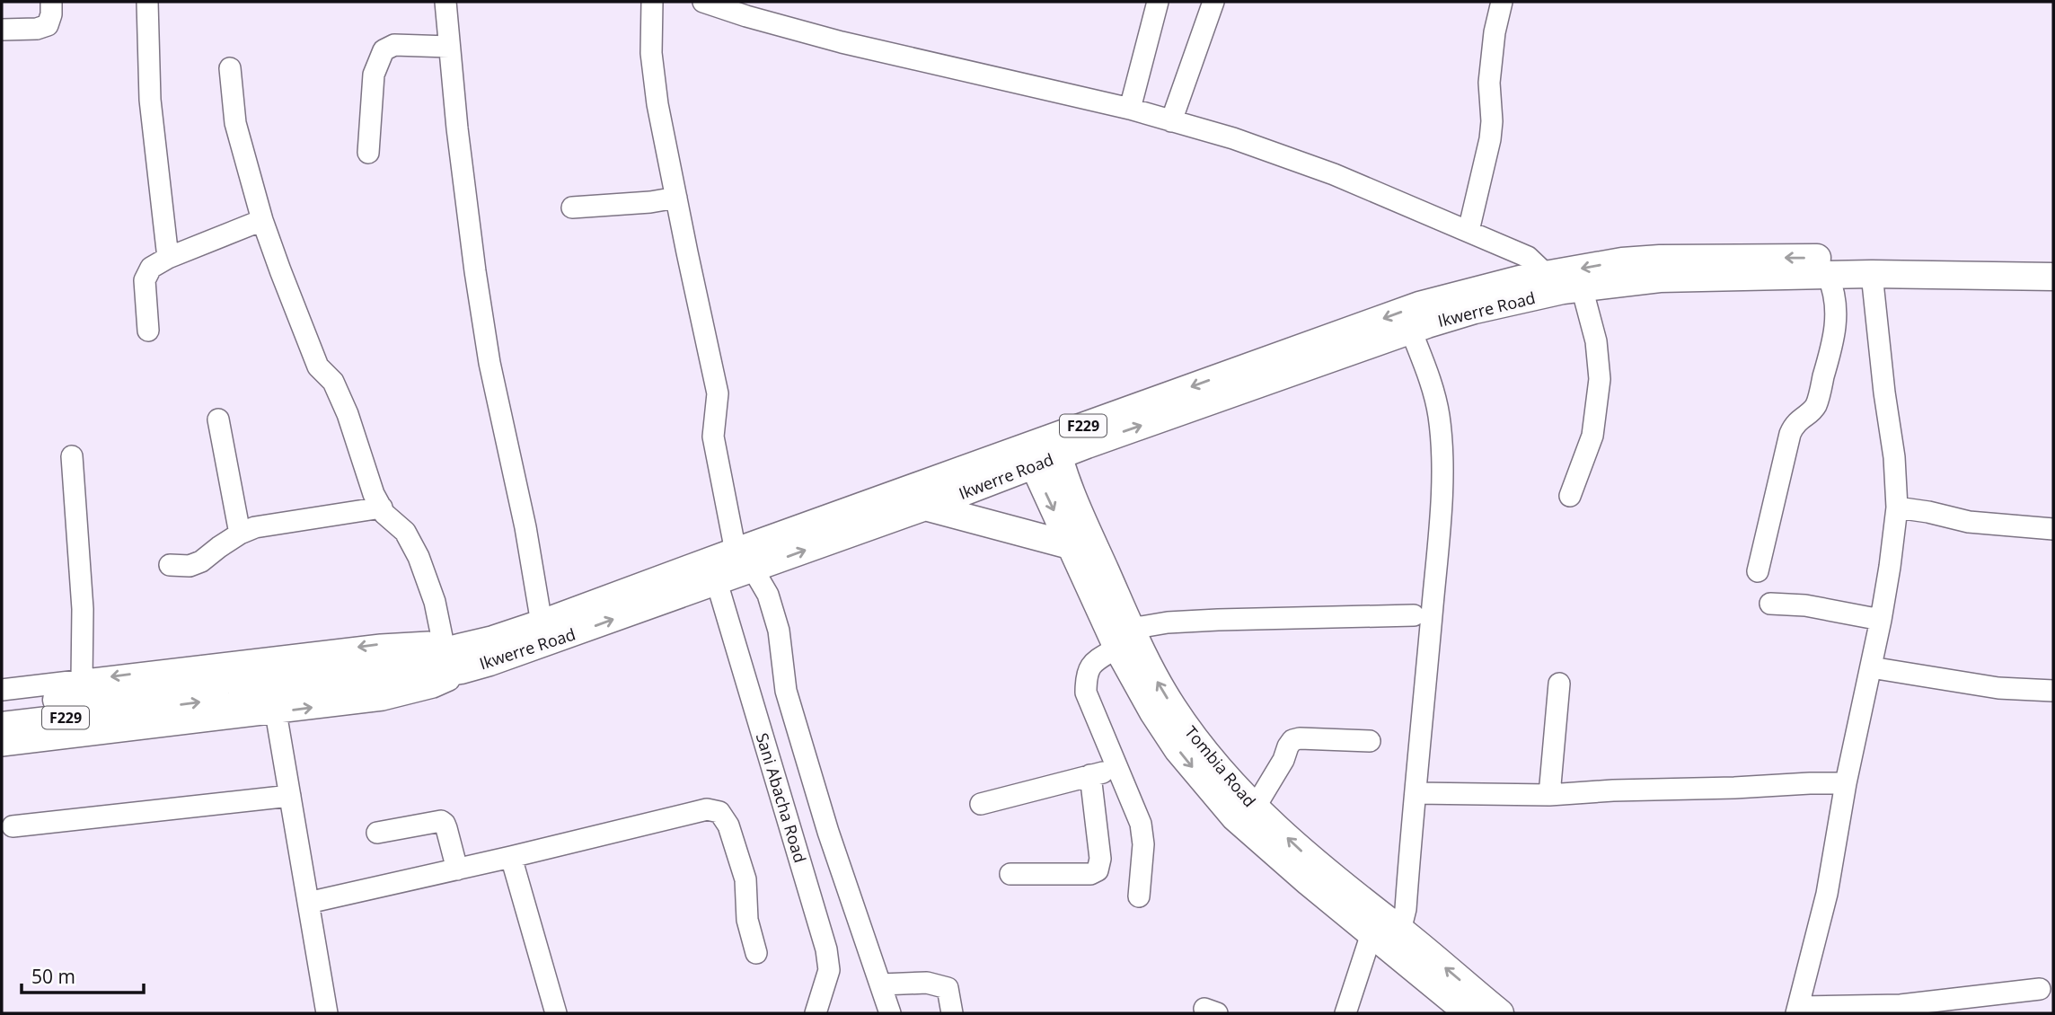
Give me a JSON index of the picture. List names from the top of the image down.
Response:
{
  "streets": {
    "main road": ["Ikwerre Road", "F229", "Tombia Road"],
    "street": ["Sani Abacha Road"]
  },
  "crossings": [
    ["Ikwerre Road", "Tombia Road"],
    ["Ikwerre Road", "Sani Abacha Road"]
  ],
  "scale_bar": "50 m"
}
